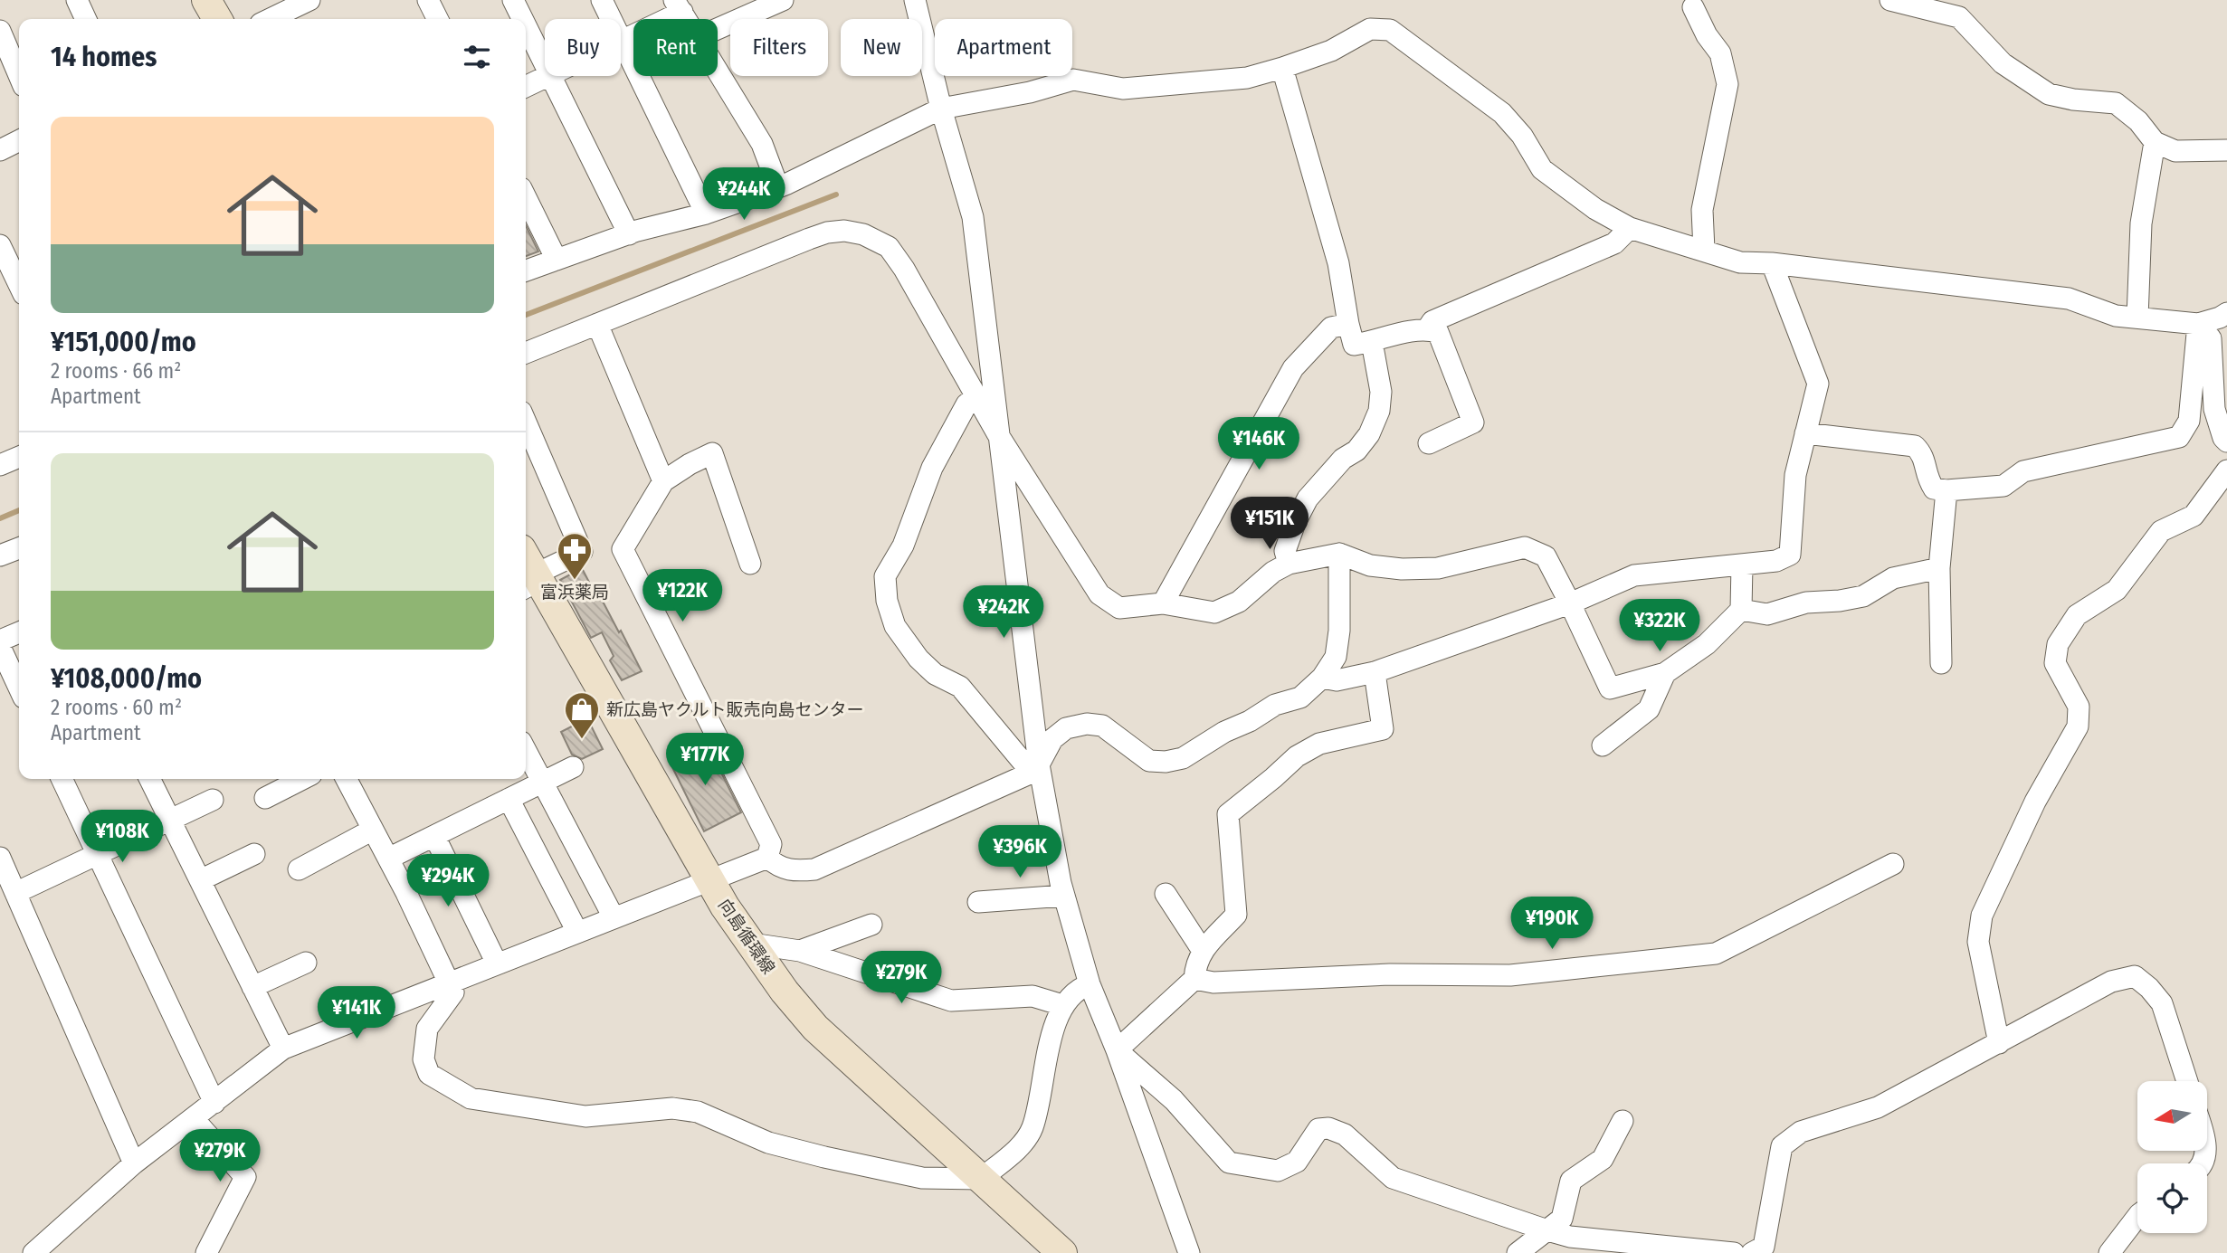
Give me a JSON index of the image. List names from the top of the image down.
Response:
{
  "streets": {
    "main road": ["向島循環線"]
  },
  "places": {
    "pharmacy": ["富浜薬局"],
    "shop": ["新広島ヤクルト販売向島センター"]
  },
  "north": "left",
  "page": {
    "chip": [
      "Buy",
      "Rent",
      "Filters",
      "New",
      "Apartment"
    ],
    "heading": "14 homes",
    "list": [
      {
        "name": "¥151,000/mo",
        "note": "2 rooms · 66 m² · Apartment"
      },
      {
        "name": "¥108,000/mo",
        "note": "2 rooms · 60 m² · Apartment"
      }
    ],
    "price": [
      "¥244K",
      "¥146K",
      "¥151K",
      "¥122K",
      "¥242K",
      "¥322K",
      "¥177K",
      "¥108K",
      "¥396K",
      "¥294K",
      "¥190K",
      "¥279K",
      "¥141K",
      "¥279K"
    ]
  }
}
